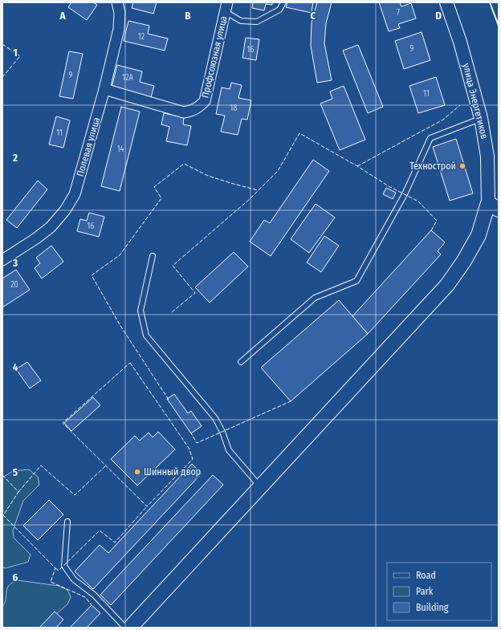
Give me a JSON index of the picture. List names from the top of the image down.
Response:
{
  "streets": {
    "street": ["Профсоюзная улица", "улица Энергетиков", "Полевая улица"]
  },
  "crossings": [
    ["Профсоюзная улица", "Полевая улица"]
  ],
  "places": ["Технострой", "Шинный двор"],
  "house_numbers": [
    "7",
    "12",
    "9",
    "16",
    "9",
    "12А",
    "11",
    "18",
    "11",
    "14",
    "16",
    "20"
  ],
  "legend": ["Road", "Park", "Building"],
  "grid": {
    "columns": [
      "A",
      "B",
      "C",
      "D"
    ],
    "rows": [
      "1",
      "2",
      "3",
      "4",
      "5",
      "6"
    ]
  }
}
